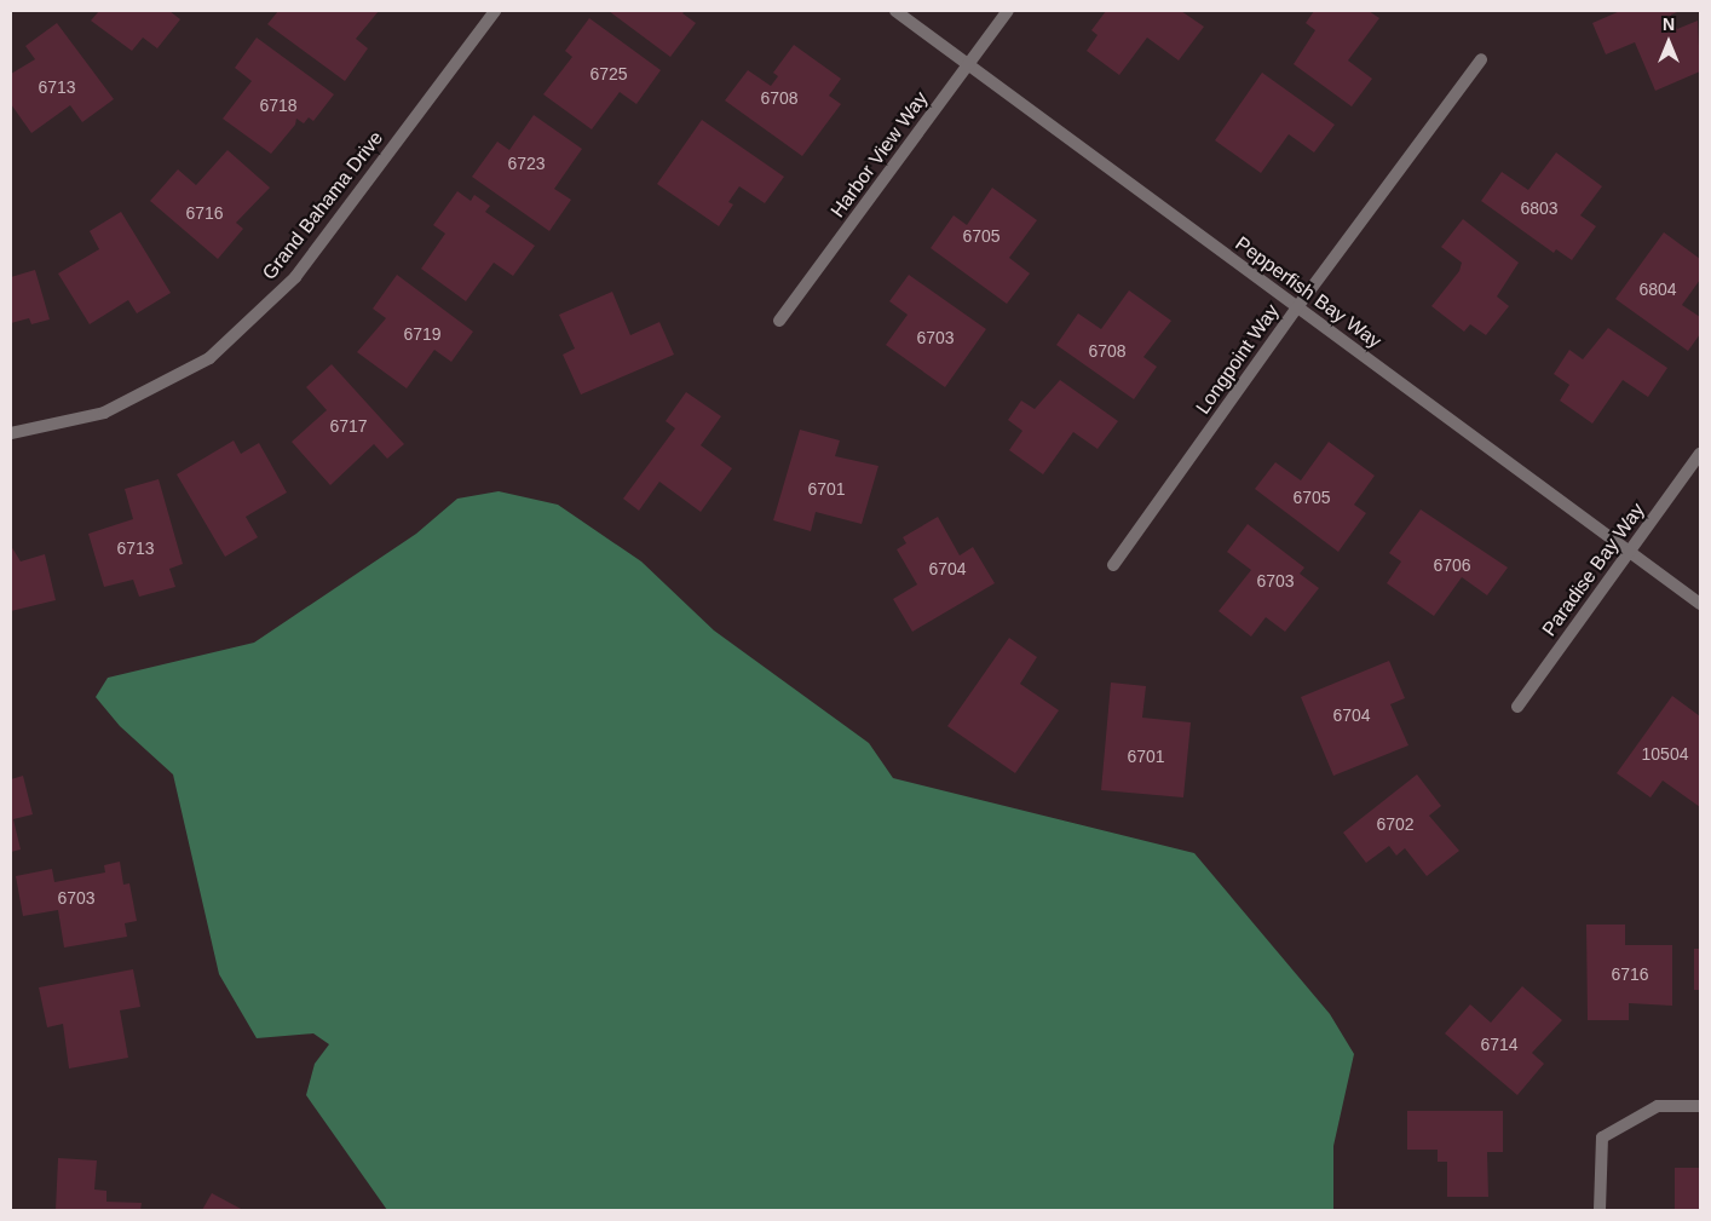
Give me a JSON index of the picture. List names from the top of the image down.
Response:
{
  "streets": {
    "street": [
      "Harbor View Way",
      "Grand Bahama Drive",
      "Pepperfish Bay Way",
      "Longpoint Way",
      "Paradise Bay Way"
    ]
  },
  "crossings": [
    ["Harbor View Way", "Pepperfish Bay Way"],
    ["Pepperfish Bay Way", "Longpoint Way"],
    ["Pepperfish Bay Way", "Paradise Bay Way"]
  ],
  "house_numbers": [
    "6725",
    "6713",
    "6708",
    "6718",
    "6723",
    "6803",
    "6716",
    "6705",
    "6804",
    "6719",
    "6703",
    "6708",
    "6717",
    "6701",
    "6705",
    "6713",
    "6706",
    "6704",
    "6703",
    "6704",
    "10504",
    "6701",
    "6702",
    "6703",
    "6716",
    "6714"
  ],
  "north": "top"
}
